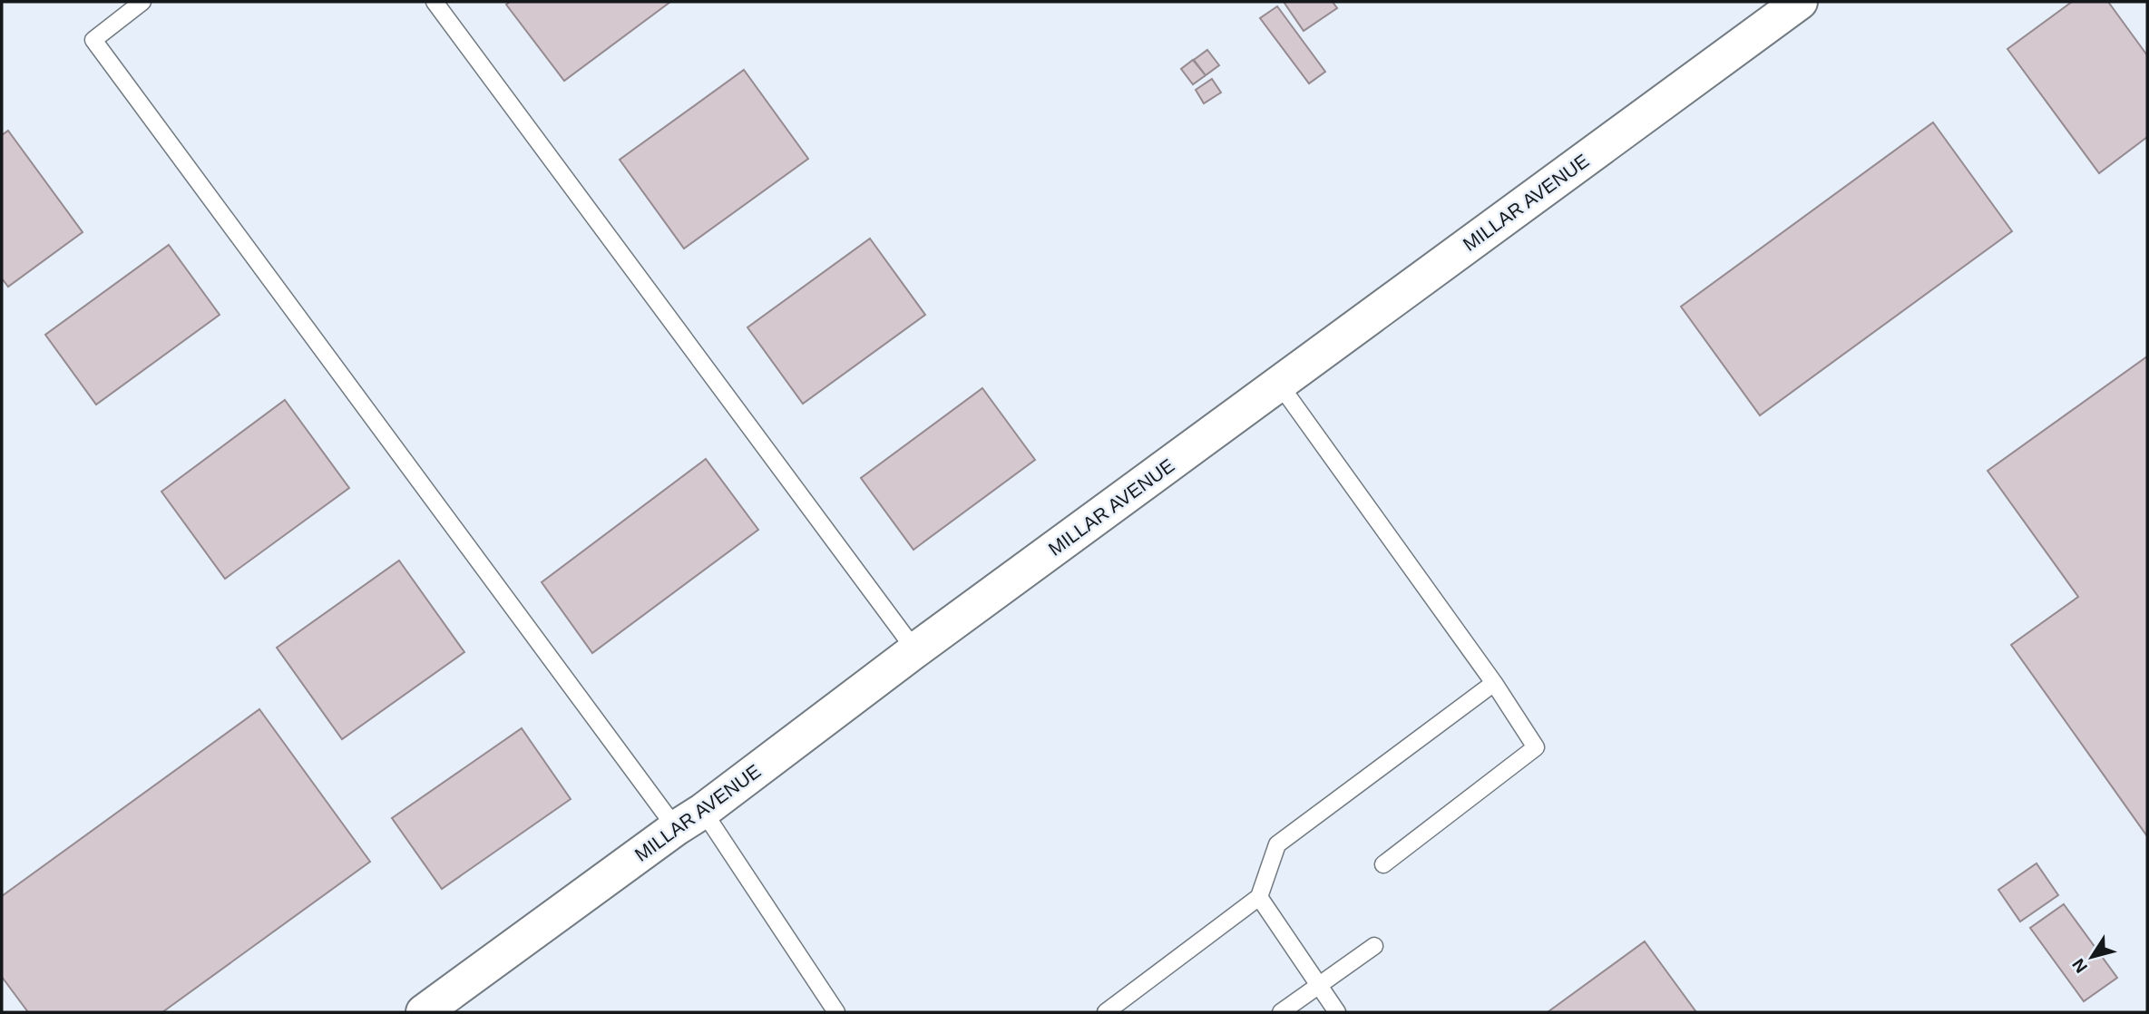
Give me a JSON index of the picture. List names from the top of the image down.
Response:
{
  "streets": {
    "street": ["MILLAR AVENUE"]
  },
  "north": "bottom left"
}
